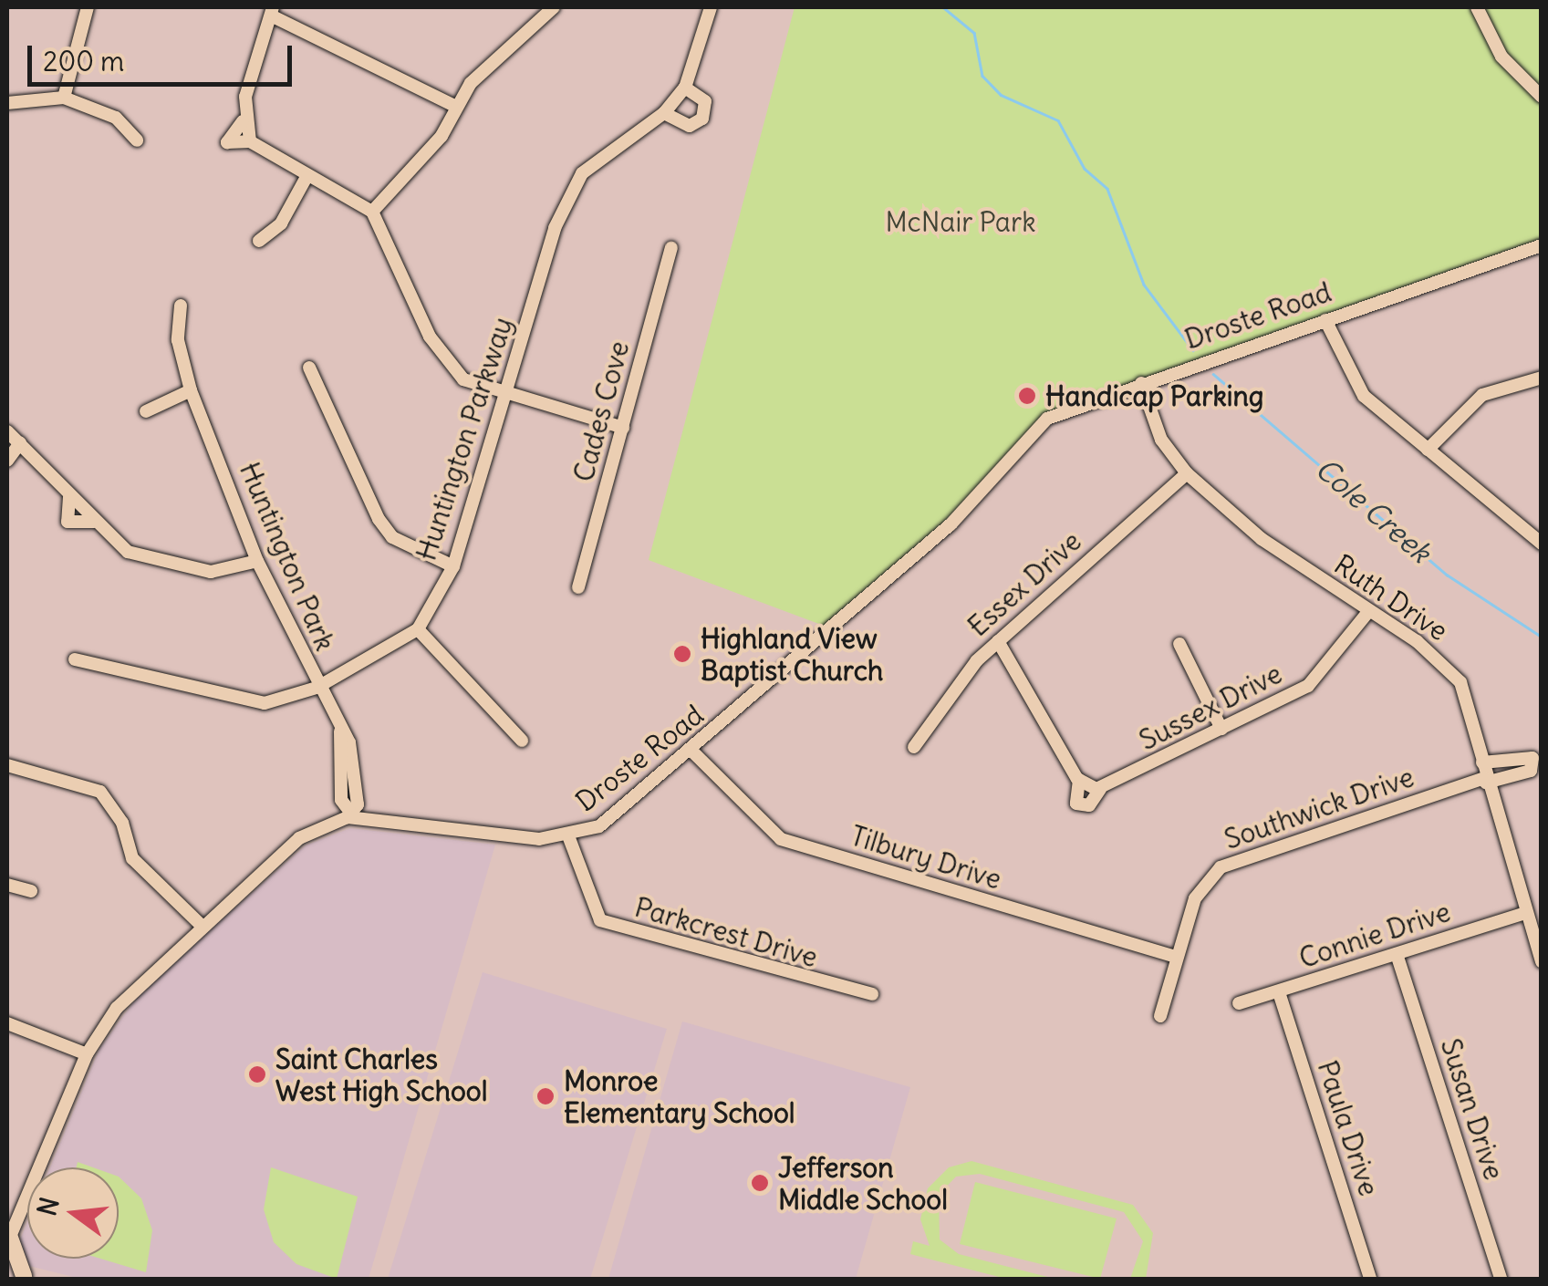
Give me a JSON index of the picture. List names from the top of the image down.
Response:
{
  "streets": {
    "street": [
      "Droste Road",
      "Cades Cove",
      "Huntington Parkway",
      "Huntington Park",
      "Essex Drive",
      "Ruth Drive",
      "Sussex Drive",
      "Southwick Drive",
      "Tilbury Drive",
      "Parkcrest Drive",
      "Connie Drive",
      "Susan Drive",
      "Paula Drive"
    ]
  },
  "crossings": [
    ["Droste Road", "Huntington Park"],
    ["Droste Road", "Ruth Drive"],
    ["Droste Road", "Tilbury Drive"],
    ["Droste Road", "Parkcrest Drive"],
    ["Essex Drive", "Ruth Drive"],
    ["Essex Drive", "Sussex Drive"],
    ["Ruth Drive", "Sussex Drive"],
    ["Ruth Drive", "Southwick Drive"],
    ["Ruth Drive", "Connie Drive"],
    ["Southwick Drive", "Tilbury Drive"],
    ["Connie Drive", "Susan Drive"],
    ["Connie Drive", "Paula Drive"]
  ],
  "water": ["Cole Creek"],
  "parks": ["McNair Park"],
  "places": [
    "Handicap Parking",
    "Highland View Baptist Church",
    "Saint Charles West High School",
    "Monroe Elementary School",
    "Jefferson Middle School"
  ],
  "scale_bar": "200 m",
  "north": "left"
}
